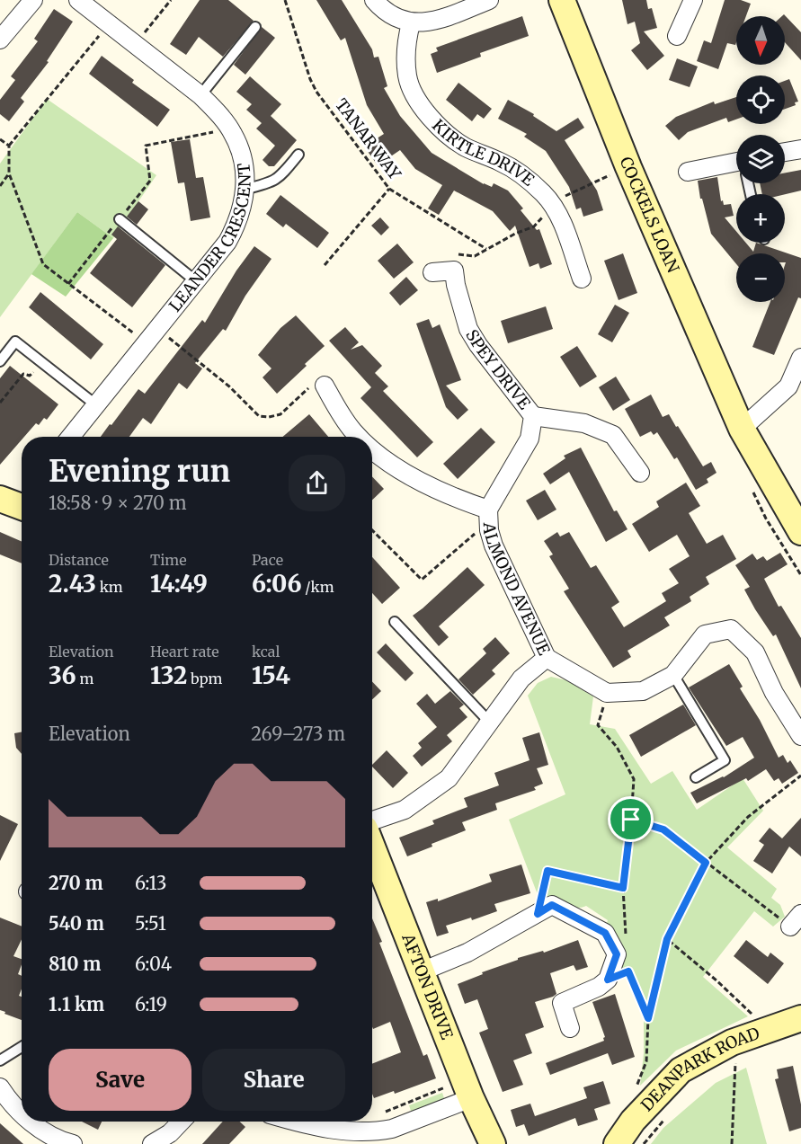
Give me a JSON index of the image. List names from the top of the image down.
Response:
{
  "streets": {
    "street": [
      "KIRTLE DRIVE",
      "COCKELS LOAN",
      "LEANDER CRESCENT",
      "SPEY DRIVE",
      "ALMOND AVENUE",
      "AFTON DRIVE",
      "DEANPARK ROAD"
    ],
    "path": ["TANAR WAY"]
  },
  "crossings": [
    ["SPEY DRIVE", "ALMOND AVENUE"]
  ],
  "north": "bottom",
  "page": {
    "map_buttons": ["+", "−"],
    "heading": ["Evening run", "18:58 · 9 × 270 m"],
    "stats": [
      ["Distance", "2.43 km"],
      ["Time", "14:49"],
      ["Pace", "6:06 /km"],
      ["Elevation", "36 m"],
      ["Heart rate", "132 bpm"],
      ["kcal", "154"]
    ],
    "chart": ["Elevation", "269–273 m"],
    "list": [
      {
        "name": "270 m",
        "note": "6:13"
      },
      {
        "name": "540 m",
        "note": "5:51"
      },
      {
        "name": "810 m",
        "note": "6:04"
      },
      {
        "name": "1.1 km",
        "note": "6:19"
      }
    ],
    "buttons": ["Save", "Share"]
  }
}
